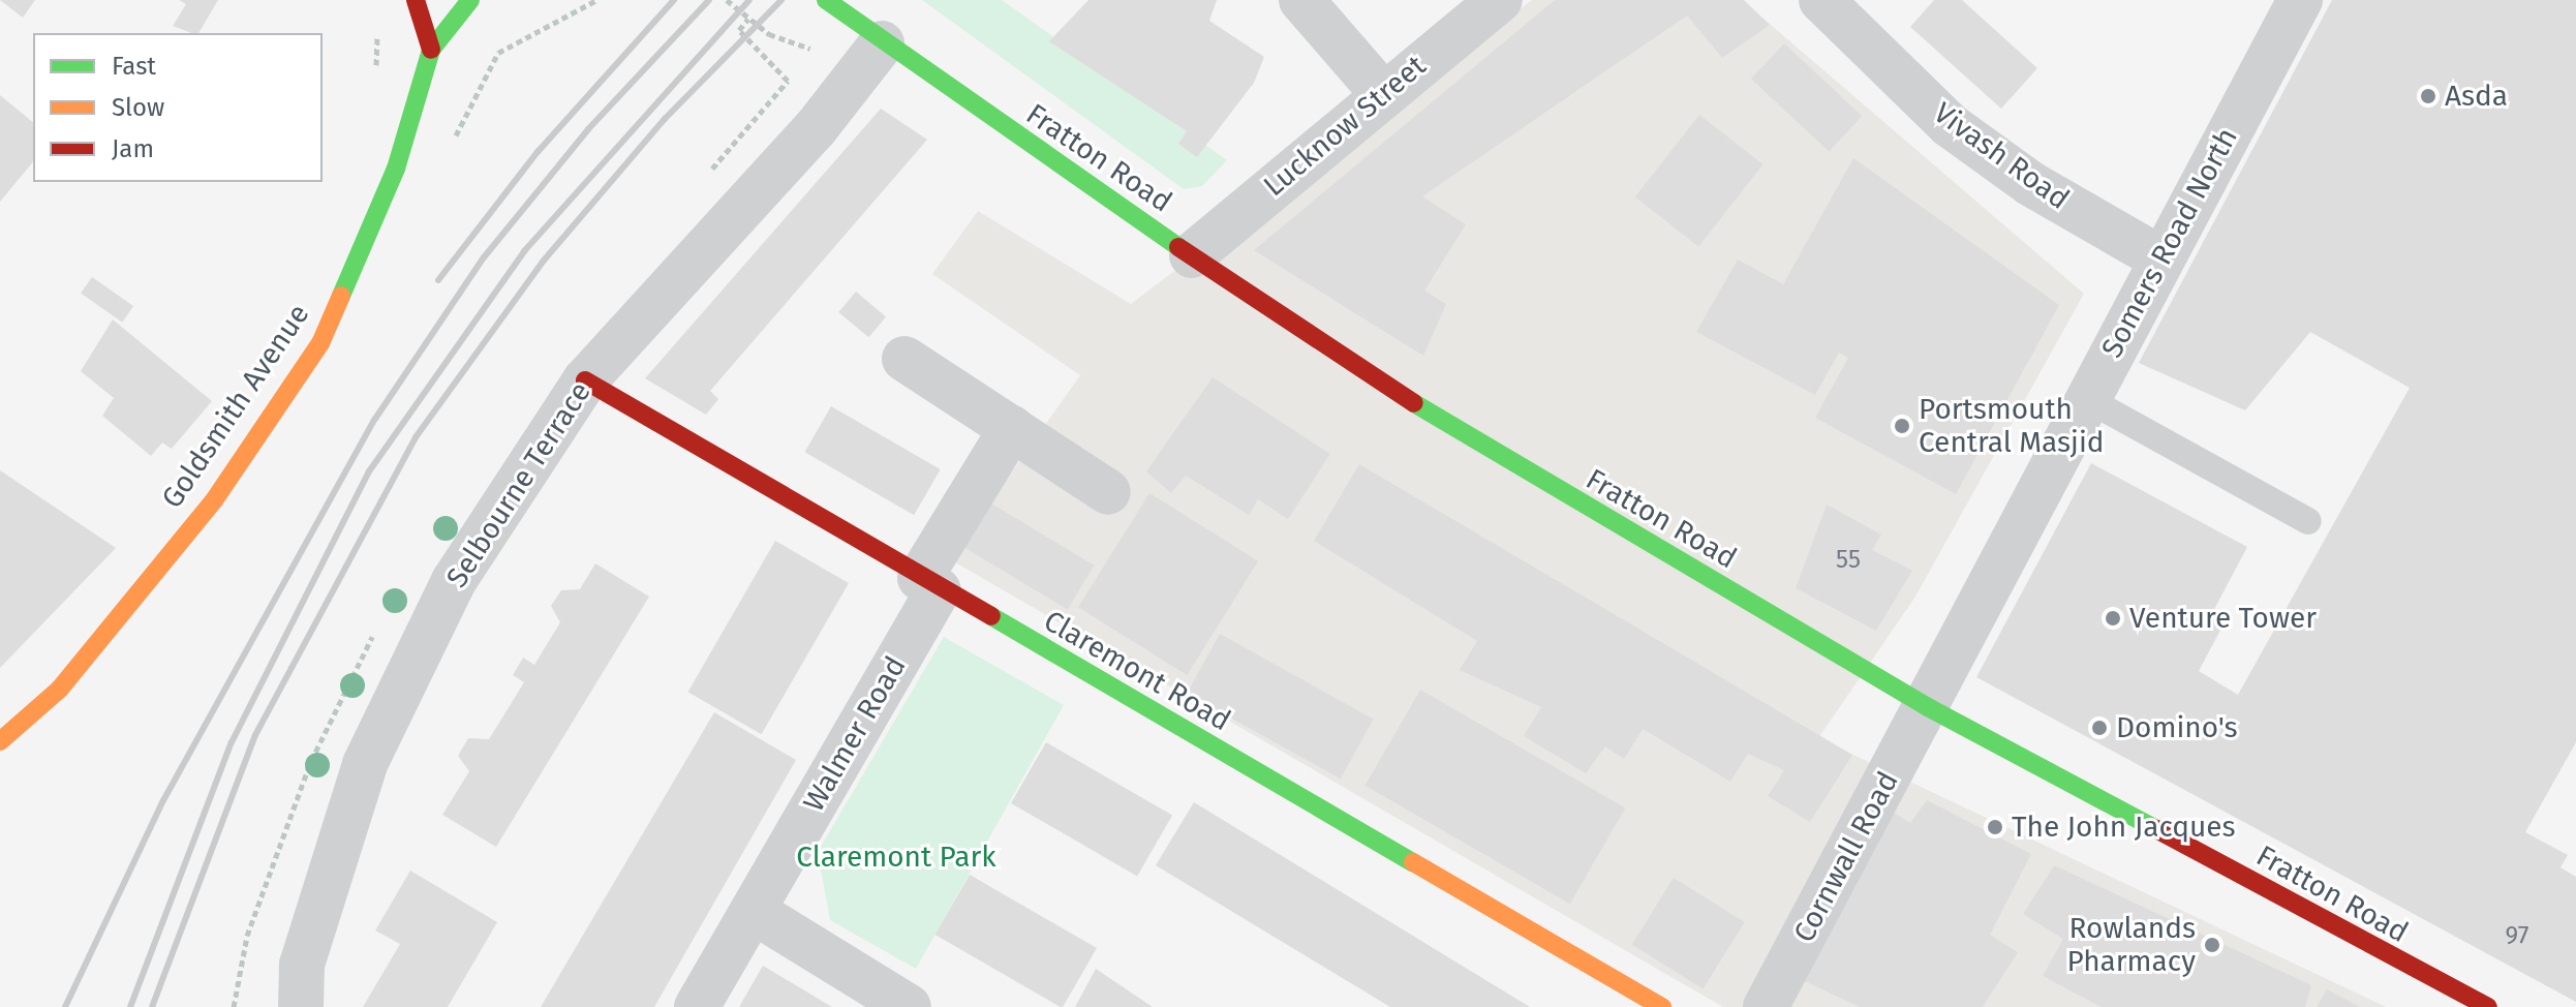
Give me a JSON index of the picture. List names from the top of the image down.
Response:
{
  "streets": {
    "main road": ["Fratton Road", "Goldsmith Avenue", "Claremont Road"],
    "street": [
      "Lucknow Street",
      "Vivash Road",
      "Somers Road North",
      "Selbourne Terrace",
      "Walmer Road",
      "Cornwall Road"
    ]
  },
  "crossings": [
    ["Lucknow Street", "Fratton Road"],
    ["Vivash Road", "Somers Road North"],
    ["Fratton Road", "Somers Road North"],
    ["Fratton Road", "Selbourne Terrace"],
    ["Fratton Road", "Cornwall Road"],
    ["Somers Road North", "Cornwall Road"],
    ["Selbourne Terrace", "Claremont Road"],
    ["Claremont Road", "Walmer Road"]
  ],
  "parks": ["Claremont Park"],
  "places": [
    "Asda",
    "Portsmouth Central Masjid",
    "Venture Tower",
    "Domino's",
    "The John Jacques",
    "Rowlands Pharmacy"
  ],
  "house_numbers": ["55", "97"],
  "legend": ["Fast", "Slow", "Jam"]
}
